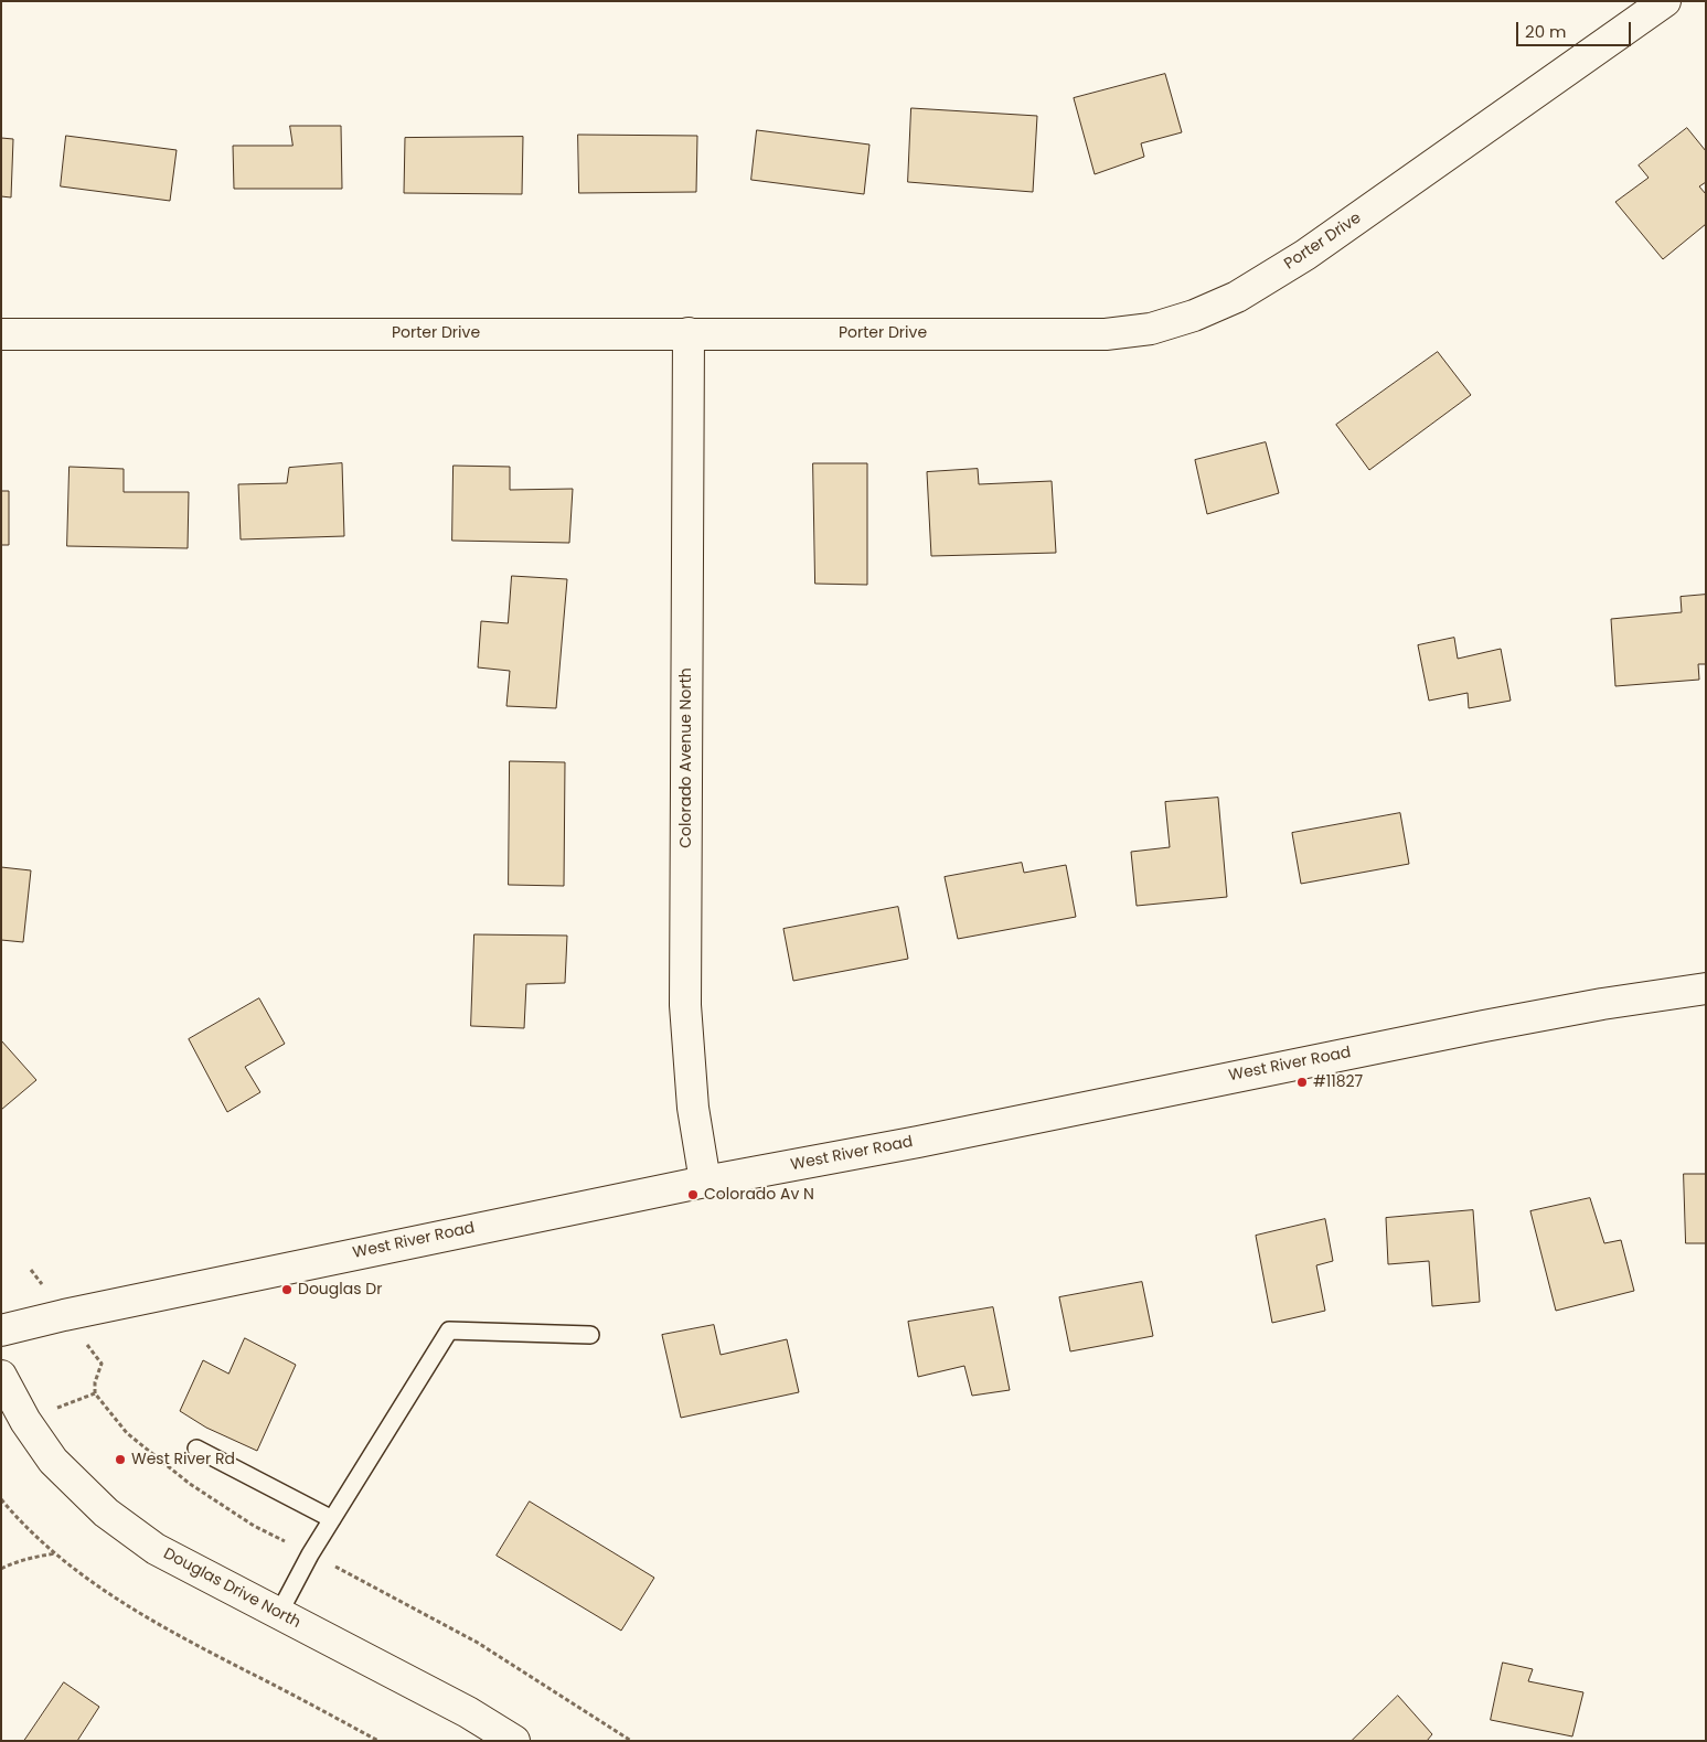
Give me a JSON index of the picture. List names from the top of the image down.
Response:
{
  "streets": {
    "street": [
      "Porter Drive",
      "Colorado Avenue North",
      "West River Road",
      "Douglas Drive North"
    ]
  },
  "crossings": [
    ["Porter Drive", "Colorado Avenue North"],
    ["Colorado Avenue North", "West River Road"]
  ],
  "places": [
    "#11827",
    "Colorado Av N",
    "Douglas Dr",
    "West River Rd"
  ],
  "scale_bar": "20 m"
}
